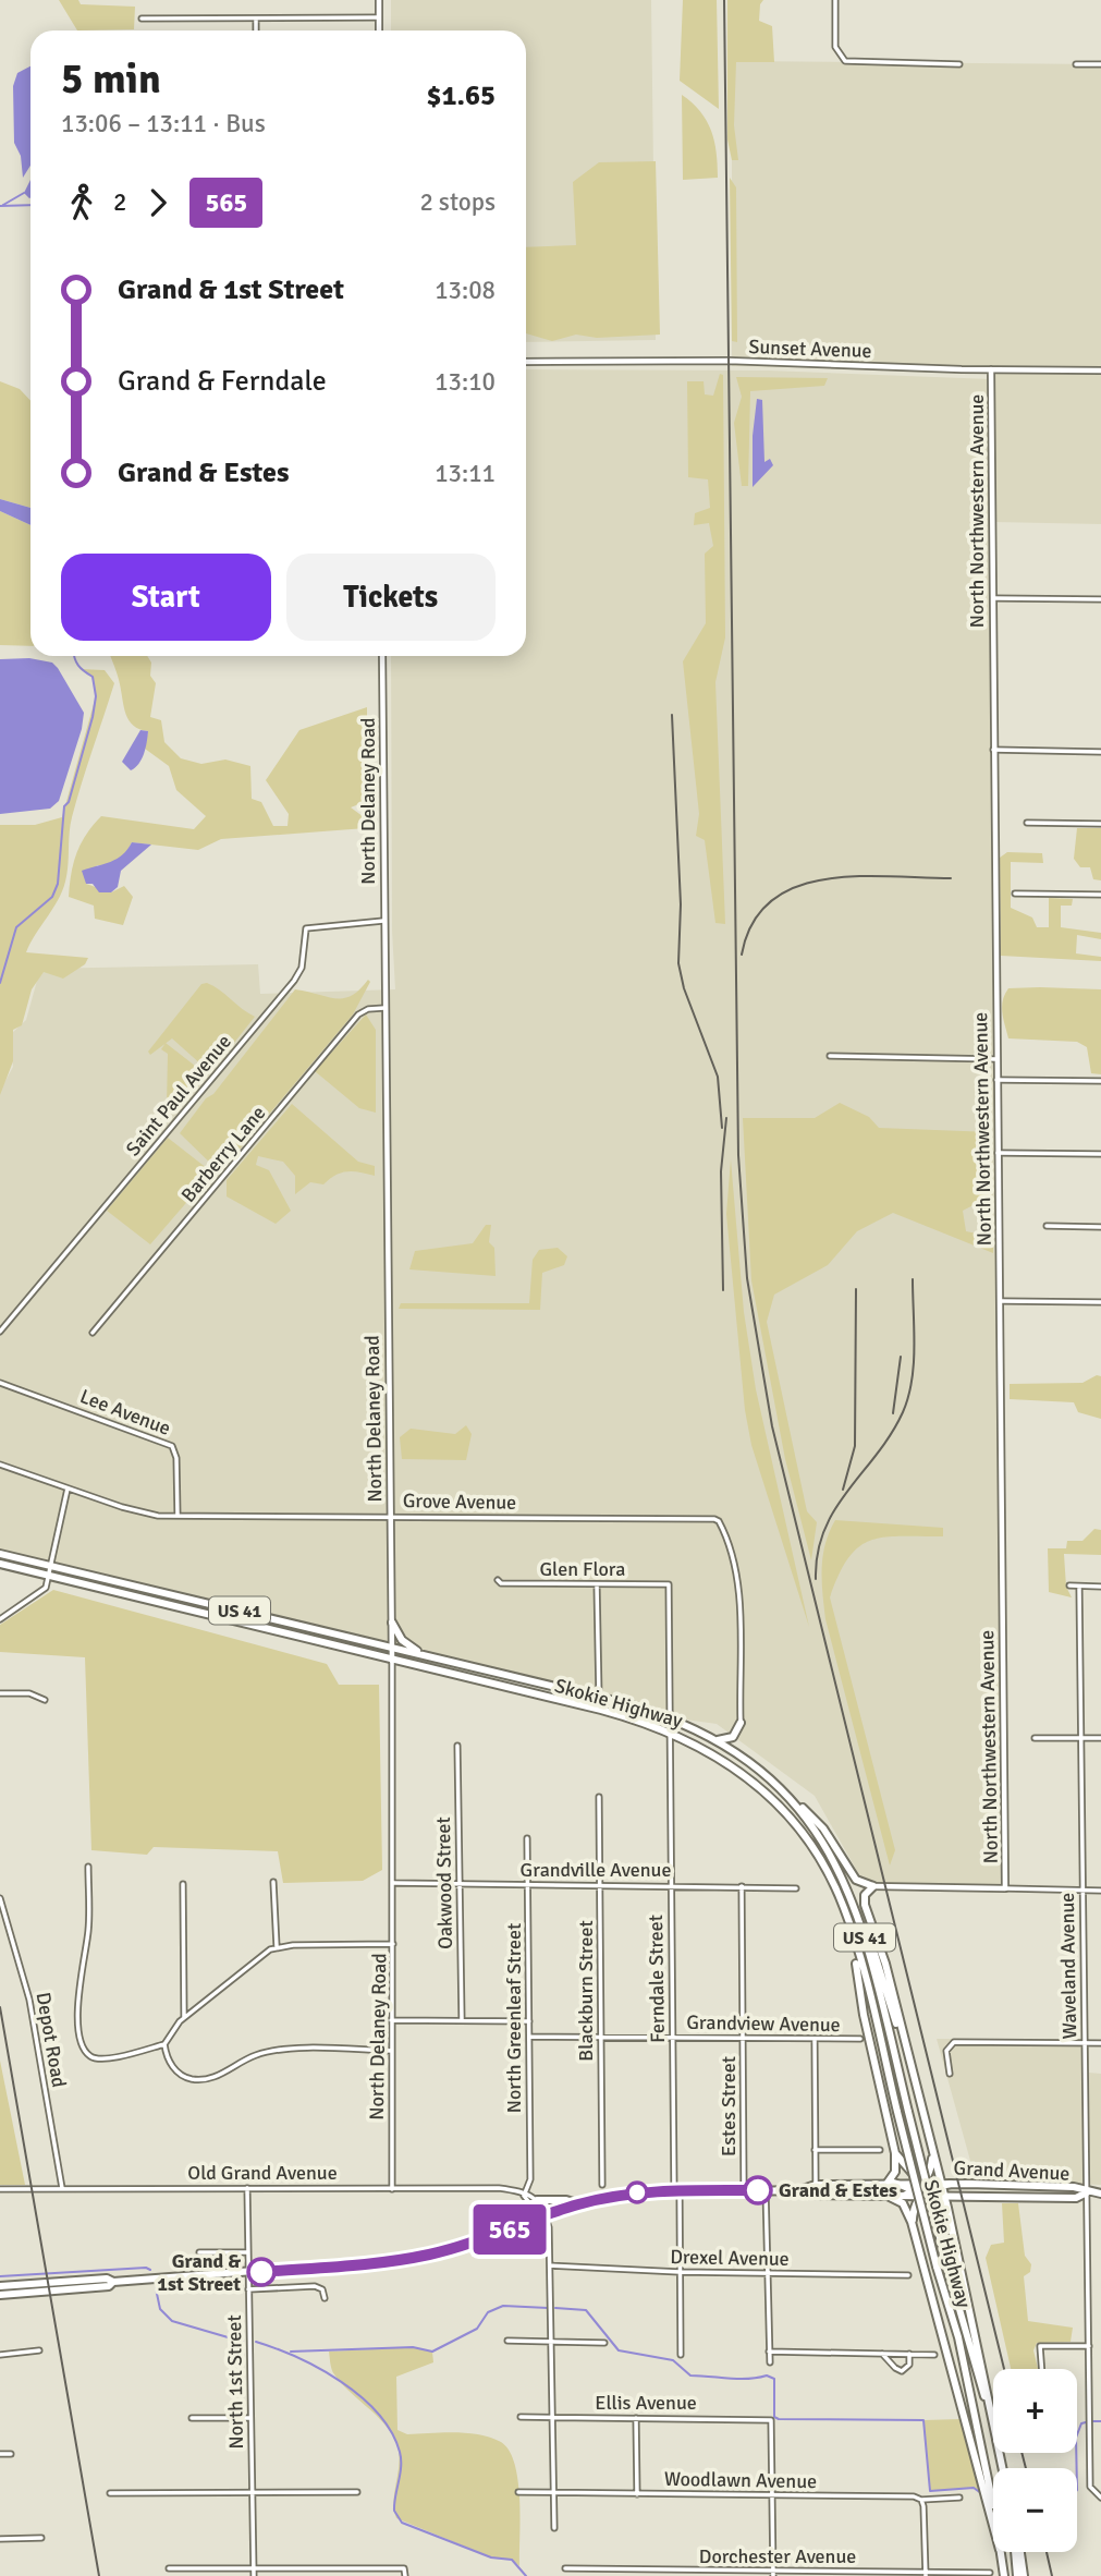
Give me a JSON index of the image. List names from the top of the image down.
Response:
{
  "streets": {
    "main road": ["US 41", "Skokie Highway", "Grand Avenue"],
    "street": [
      "Sunset Avenue",
      "North Northwestern Avenue",
      "North Delaney Road",
      "Saint Paul Avenue",
      "Barberry Lane",
      "Lee Avenue",
      "Grove Avenue",
      "Glen Flora",
      "Grandville Avenue",
      "Oakwood Street",
      "Waveland Avenue",
      "Ferndale Street",
      "Blackburn Street",
      "North Greenleaf Street",
      "Grandview Avenue",
      "Depot Road",
      "Estes Street",
      "Old Grand Avenue",
      "Drexel Avenue",
      "North 1st Street",
      "Ellis Avenue",
      "Woodlawn Avenue",
      "Dorchester Avenue"
    ]
  },
  "crossings": [
    ["Sunset Avenue", "North Northwestern Avenue"],
    ["North Delaney Road", "Saint Paul Avenue"],
    ["North Delaney Road", "Barberry Lane"],
    ["North Delaney Road", "Grove Avenue"],
    ["North Delaney Road", "Skokie Highway"],
    ["North Delaney Road", "Grandville Avenue"],
    ["North Delaney Road", "Old Grand Avenue"],
    ["Lee Avenue", "Grove Avenue"],
    ["Glen Flora", "Ferndale Street"],
    ["Skokie Highway", "Ferndale Street"],
    ["Grandville Avenue", "Oakwood Street"],
    ["Grandville Avenue", "Ferndale Street"],
    ["Grandville Avenue", "Blackburn Street"],
    ["Grandville Avenue", "North Greenleaf Street"],
    ["Grandville Avenue", "Estes Street"],
    ["Waveland Avenue", "Grand Avenue"],
    ["Ferndale Street", "Grandview Avenue"],
    ["Ferndale Street", "Grand Avenue"],
    ["Ferndale Street", "Drexel Avenue"],
    ["Blackburn Street", "Grandview Avenue"],
    ["North Greenleaf Street", "Grandview Avenue"],
    ["North Greenleaf Street", "Old Grand Avenue"],
    ["Grandview Avenue", "Estes Street"],
    ["Depot Road", "Old Grand Avenue"],
    ["Estes Street", "Grand Avenue"],
    ["Grand Avenue", "North 1st Street"],
    ["Old Grand Avenue", "North 1st Street"],
    ["Ellis Avenue", "Woodlawn Avenue"]
  ],
  "places": ["Grand & Estes", "Grand & 1st Street"],
  "lines": ["bus line 565"],
  "page": {
    "on_map": "565",
    "heading": ["5 min", "13:06 – 13:11 · Bus", "$1.65"],
    "legs": ["2", "565", "2 stops"],
    "list": [
      {
        "name": "Grand & 1st Street",
        "value": "13:08"
      },
      {
        "name": "Grand & Ferndale",
        "value": "13:10"
      },
      {
        "name": "Grand & Estes",
        "value": "13:11"
      }
    ],
    "buttons": ["Start", "Tickets"],
    "map_buttons": ["+", "−"]
  }
}
